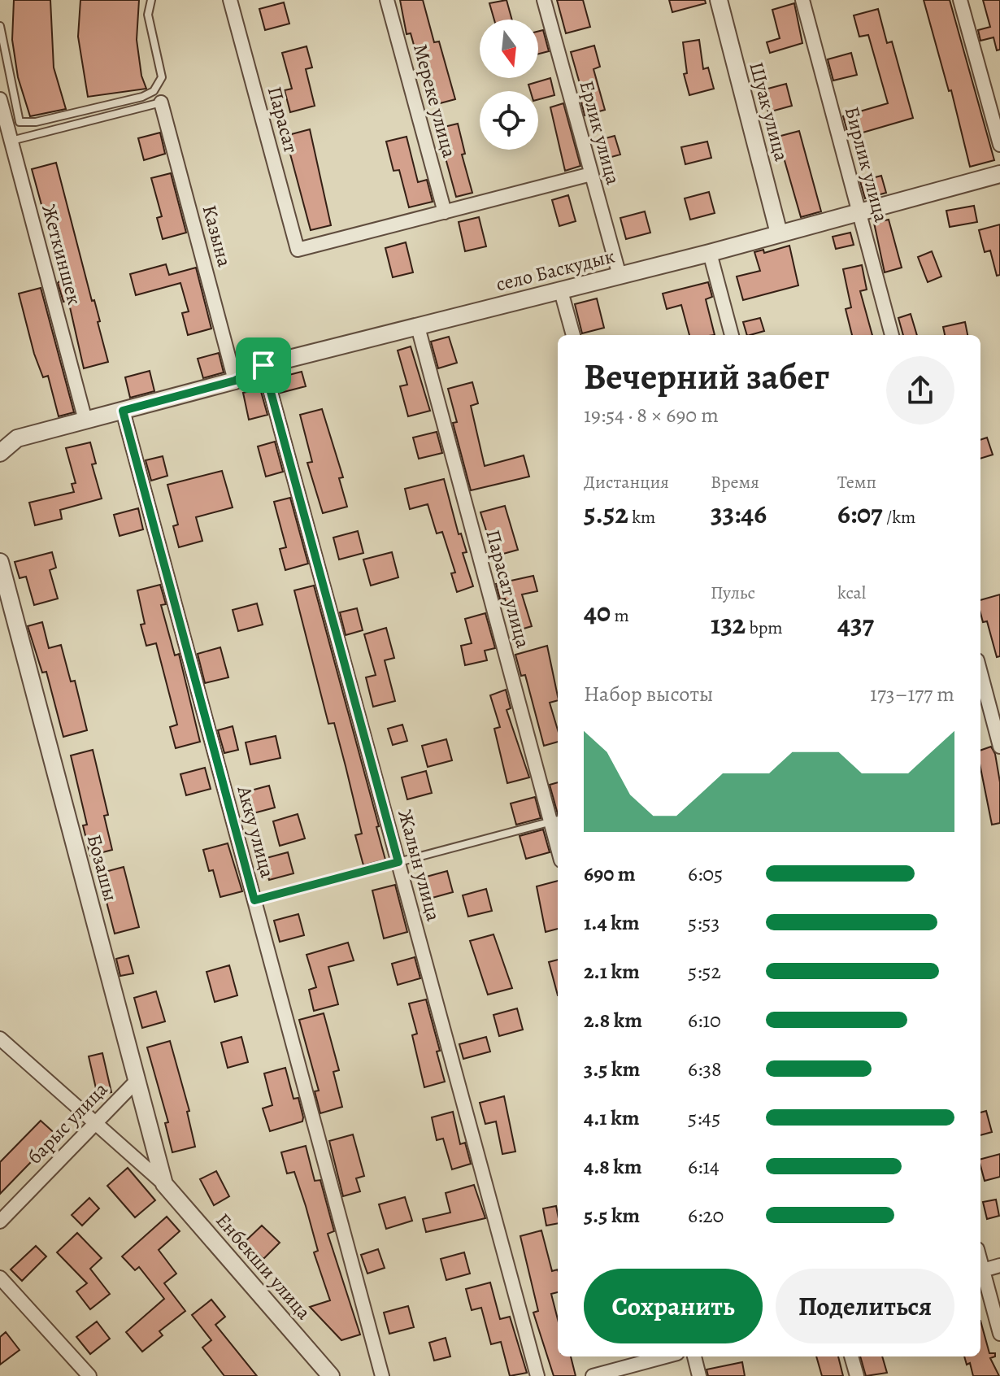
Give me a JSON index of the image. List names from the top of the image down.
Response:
{
  "streets": {
    "street": [
      "Мереке улица",
      "Шуак улица",
      "Парасат",
      "Ерлик улица",
      "Бирлик улица",
      "Казына",
      "Жеткиншек",
      "село Баскудык",
      "Парасат улица",
      "Акку улица",
      "Жалын улица",
      "Бозашы",
      "барыс улица",
      "Енбекши улица"
    ]
  },
  "crossings": [
    ["Мереке улица", "Парасат"],
    ["Шуак улица", "село Баскудык"],
    ["Ерлик улица", "село Баскудык"],
    ["Бирлик улица", "село Баскудык"],
    ["Казына", "село Баскудык"],
    ["село Баскудык", "Парасат улица"],
    ["село Баскудык", "Акку улица"],
    ["село Баскудык", "Жалын улица"],
    ["Бозашы", "барыс улица"],
    ["Бозашы", "Енбекши улица"]
  ],
  "north": "bottom",
  "page": {
    "heading": ["Вечерний забег", "19:54 · 8 × 690 m"],
    "stats": [
      ["Дистанция", "5.52 km"],
      ["Время", "33:46"],
      ["Темп", "6:07 /km"],
      ["40 m"],
      ["Пульс", "132 bpm"],
      ["kcal", "437"]
    ],
    "chart": ["Набор высоты", "173–177 m"],
    "list": [
      {
        "name": "690 m",
        "note": "6:05"
      },
      {
        "name": "1.4 km",
        "note": "5:53"
      },
      {
        "name": "2.1 km",
        "note": "5:52"
      },
      {
        "name": "2.8 km",
        "note": "6:10"
      },
      {
        "name": "3.5 km",
        "note": "6:38"
      },
      {
        "name": "4.1 km",
        "note": "5:45"
      },
      {
        "name": "4.8 km",
        "note": "6:14"
      },
      {
        "name": "5.5 km",
        "note": "6:20"
      }
    ],
    "buttons": ["Сохранить", "Поделиться"]
  }
}
